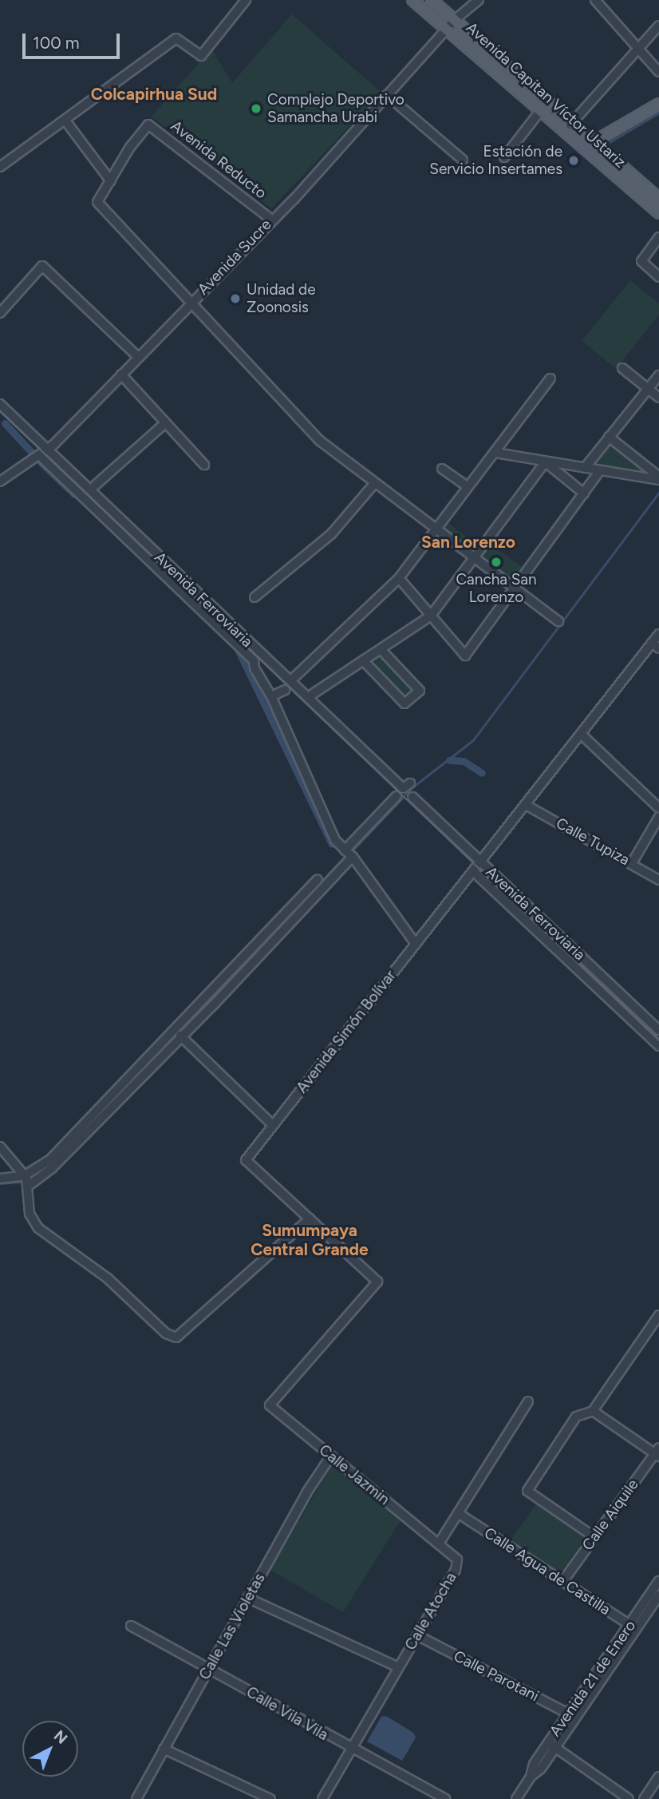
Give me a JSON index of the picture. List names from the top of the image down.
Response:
{
  "streets": {
    "main road": ["Avenida Capitan Víctor Ustariz"],
    "street": [
      "Avenida Reducto",
      "Avenida Sucre",
      "Avenida Ferroviaria",
      "Calle Tupiza",
      "Avenida Simón Bolívar",
      "Calle Jazmin",
      "Calle Aiquile",
      "Calle Agua de Castilla",
      "Calle Atocha",
      "Calle Las Violetas",
      "Calle Parotani",
      "Avenida 21 de Enero",
      "Calle Vila Vila"
    ]
  },
  "crossings": [
    ["Avenida Capitan Víctor Ustariz", "Avenida Sucre"],
    ["Avenida Reducto", "Avenida Sucre"],
    ["Avenida Sucre", "Avenida Ferroviaria"],
    ["Avenida Ferroviaria", "Avenida Simón Bolívar"],
    ["Calle Tupiza", "Avenida Simón Bolívar"],
    ["Avenida Simón Bolívar", "Calle Jazmin"],
    ["Calle Jazmin", "Calle Atocha"],
    ["Calle Jazmin", "Calle Las Violetas"],
    ["Calle Aiquile", "Calle Agua de Castilla"],
    ["Calle Agua de Castilla", "Avenida 21 de Enero"],
    ["Calle Atocha", "Calle Parotani"],
    ["Calle Atocha", "Calle Vila Vila"],
    ["Calle Las Violetas", "Calle Vila Vila"],
    ["Calle Parotani", "Avenida 21 de Enero"]
  ],
  "districts": ["Colcapirhua Sud", "San Lorenzo", "Sumumpaya Central Grande"],
  "places": [
    "Complejo Deportivo Samancha Urabi",
    "Estación de Servicio Insertames",
    "Unidad de Zoonosis",
    "Cancha San Lorenzo"
  ],
  "scale_bar": "100 m",
  "north": "top right"
}
